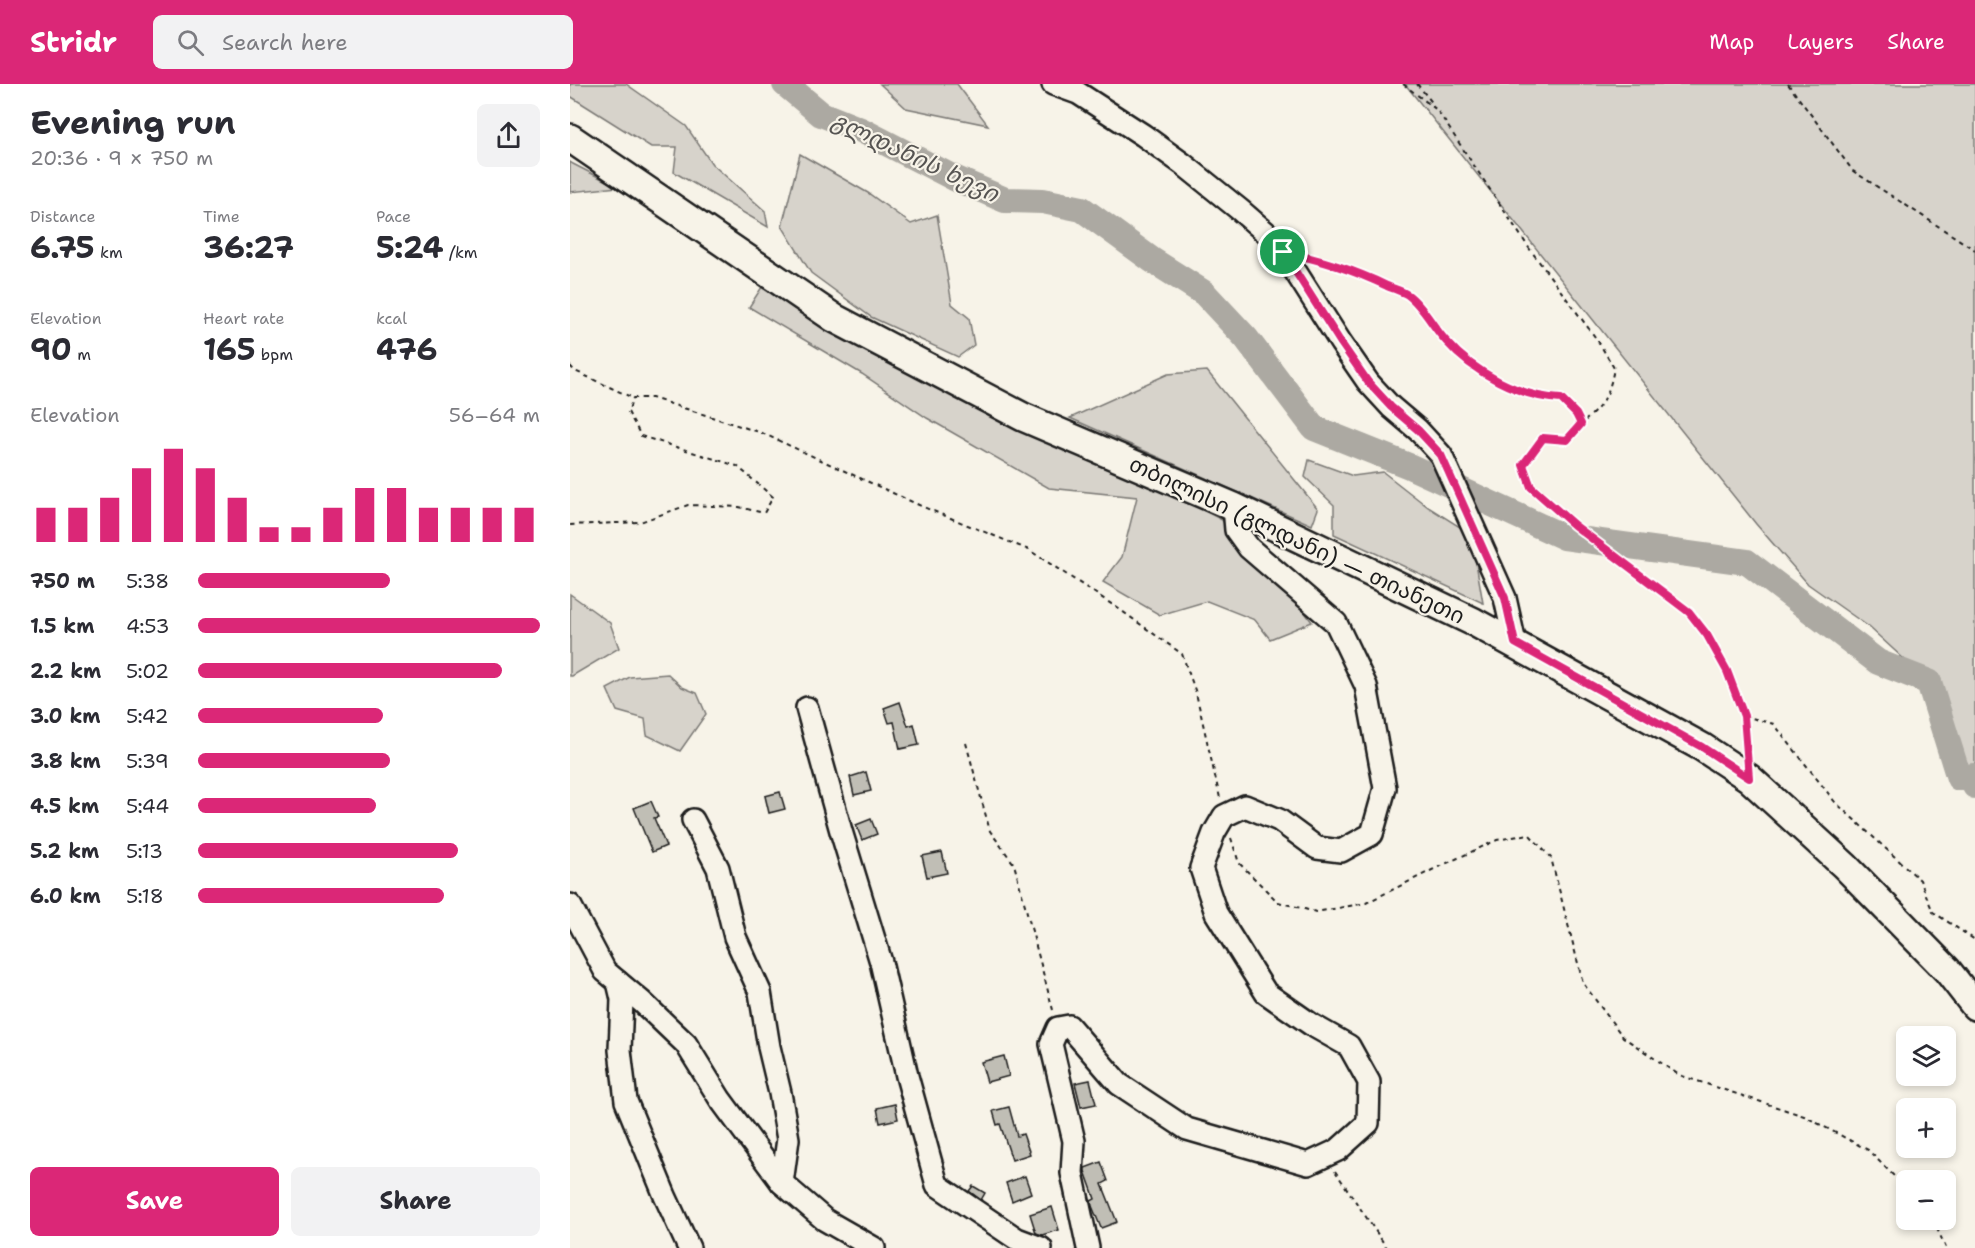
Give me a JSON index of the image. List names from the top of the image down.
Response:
{
  "streets": {
    "main road": ["თბილისი (გლდანი) — თიანეთი"]
  },
  "water": ["გლდანის ხევი"],
  "page": {
    "header": "Stridr",
    "search": "Search here",
    "nav": ["Map", "Layers", "Share"],
    "heading": ["Evening run", "20:36 · 9 × 750 m"],
    "stats": [
      ["Distance", "6.75 km"],
      ["Time", "36:27"],
      ["Pace", "5:24 /km"],
      ["Elevation", "90 m"],
      ["Heart rate", "165 bpm"],
      ["kcal", "476"]
    ],
    "chart": ["Elevation", "56–64 m"],
    "list": [
      {
        "name": "750 m",
        "note": "5:38"
      },
      {
        "name": "1.5 km",
        "note": "4:53"
      },
      {
        "name": "2.2 km",
        "note": "5:02"
      },
      {
        "name": "3.0 km",
        "note": "5:42"
      },
      {
        "name": "3.8 km",
        "note": "5:39"
      },
      {
        "name": "4.5 km",
        "note": "5:44"
      },
      {
        "name": "5.2 km",
        "note": "5:13"
      },
      {
        "name": "6.0 km",
        "note": "5:18"
      }
    ],
    "map_buttons": ["+", "−"],
    "buttons": ["Save", "Share"]
  }
}
